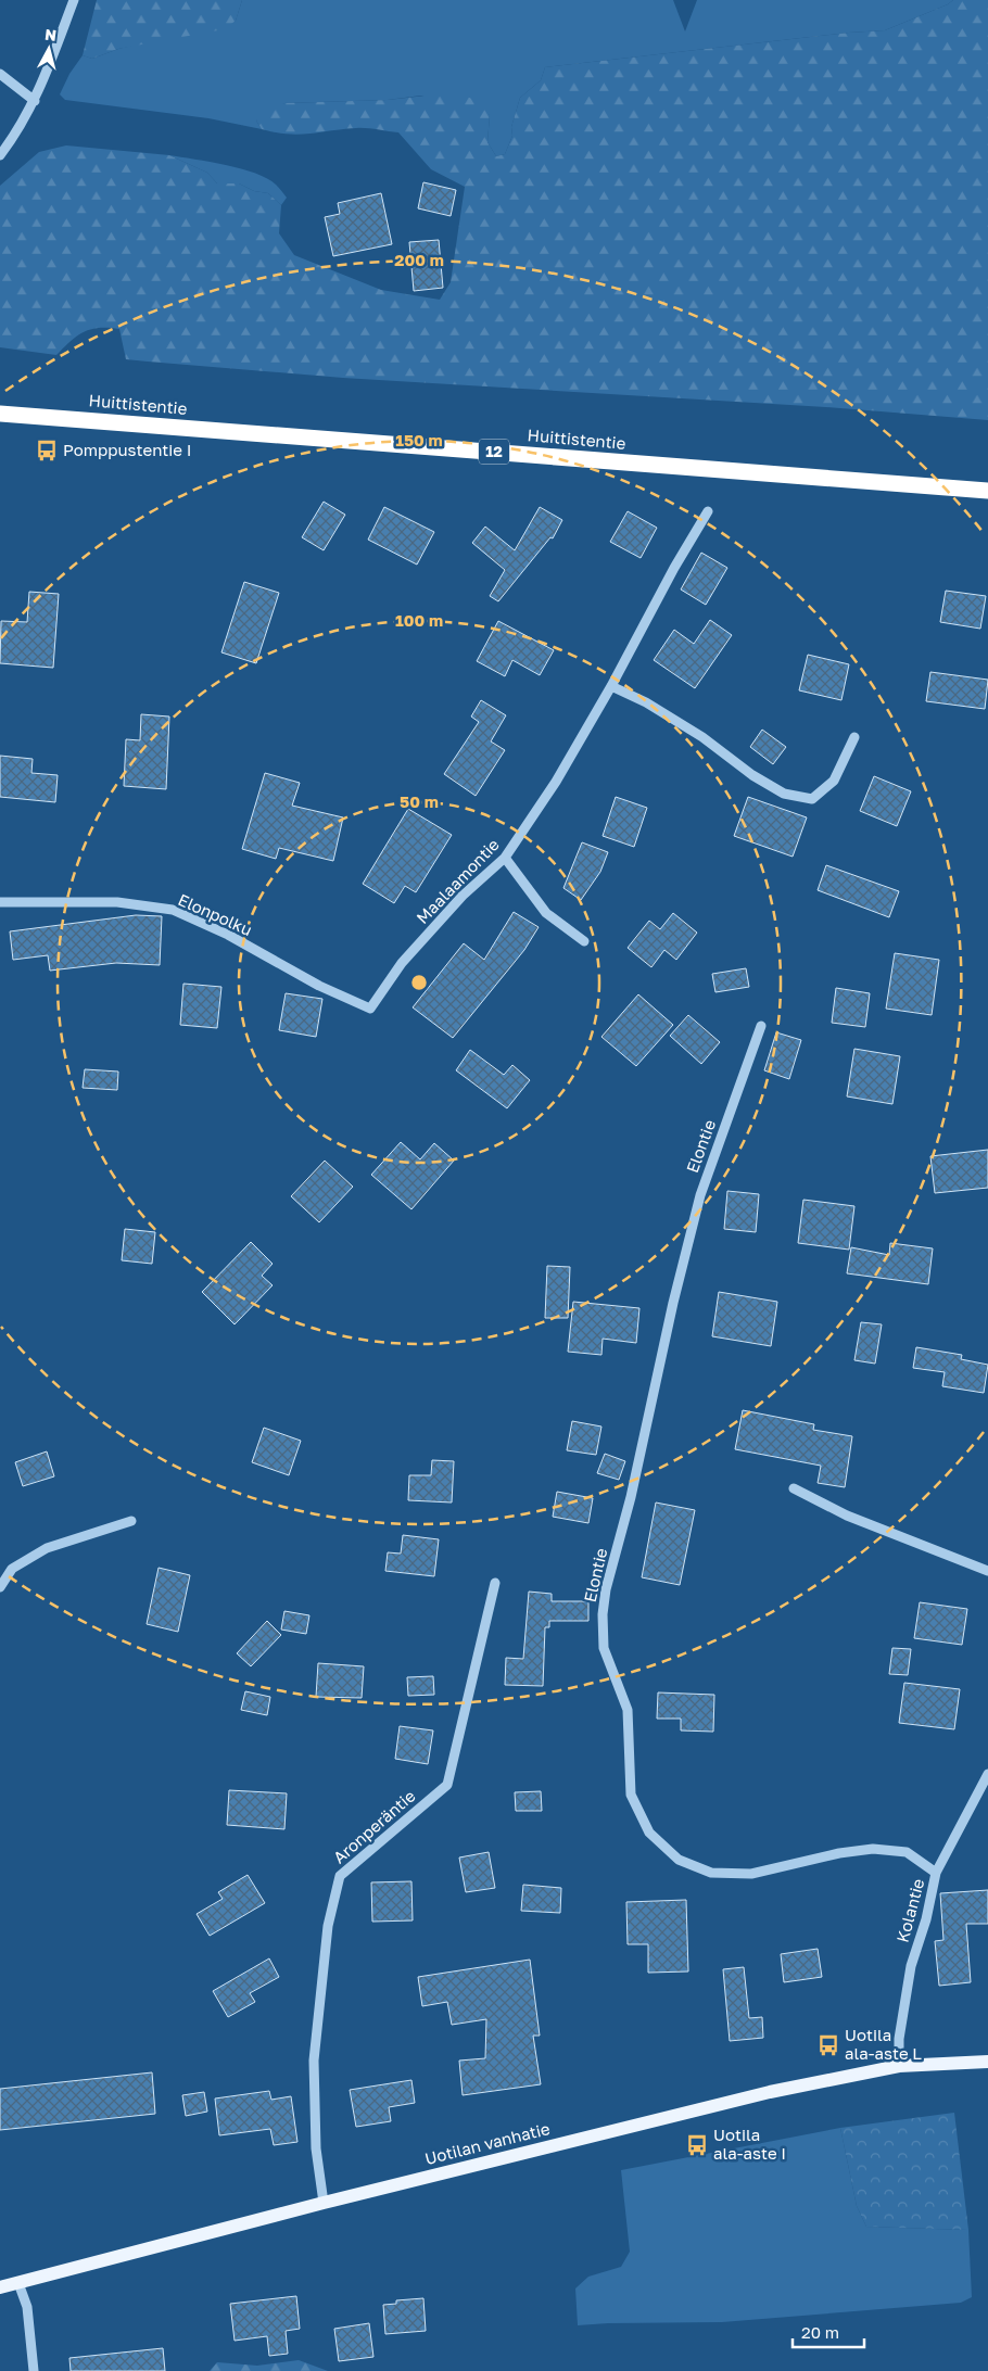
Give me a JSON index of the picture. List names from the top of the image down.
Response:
{
  "streets": {
    "highway": ["Huittistentie", "12"],
    "main road": ["Uotilan vanhatie"],
    "street": [
      "Maalaamontie",
      "Elonpolku",
      "Elontie",
      "Aronperäntie",
      "Kolantie"
    ]
  },
  "crossings": [
    ["Maalaamontie", "Elonpolku"],
    ["Elontie", "Kolantie"],
    ["Aronperäntie", "Uotilan vanhatie"],
    ["Kolantie", "Uotilan vanhatie"]
  ],
  "places": {
    "bus stop": ["Pomppustentie I", "Uotila ala-aste L", "Uotila ala-aste I"]
  },
  "scale_bar": "20 m",
  "north": "top",
  "rings": [
    "200 m",
    "150 m",
    "100 m",
    "50 m"
  ]
}
